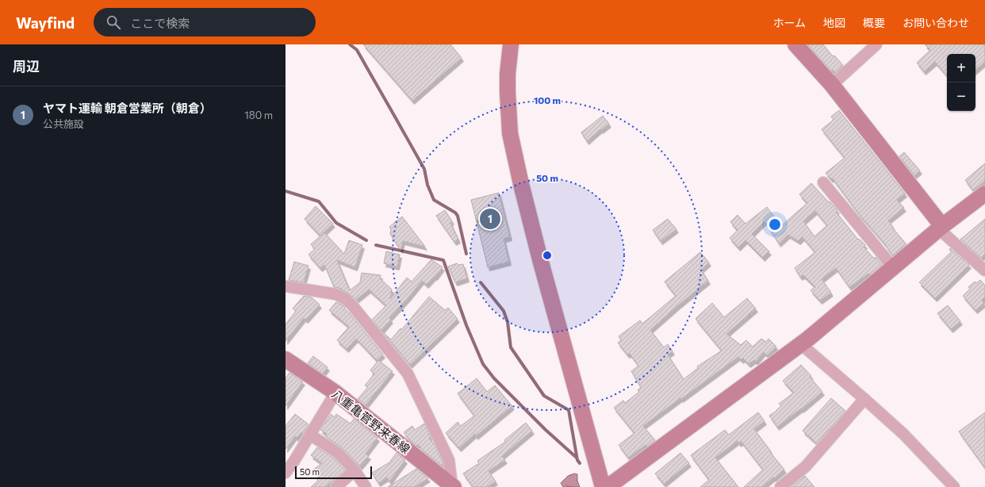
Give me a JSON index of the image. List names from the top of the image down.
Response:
{
  "streets": {
    "street": ["八重亀菅野来春線"]
  },
  "scale_bar": "50 m",
  "page": {
    "header": "Wayfind",
    "search": "ここで検索",
    "nav": [
      "ホーム",
      "地図",
      "概要",
      "お問い合わせ"
    ],
    "heading": "周辺",
    "map_buttons": ["+", "−"],
    "list": [
      {
        "mark": "1",
        "name": "ヤマト運輸 朝倉営業所（朝倉）",
        "note": "公共施設",
        "value": "180 m"
      }
    ],
    "pins": "1",
    "scale": "50 m"
  },
  "rings": ["100 m", "50 m"]
}
